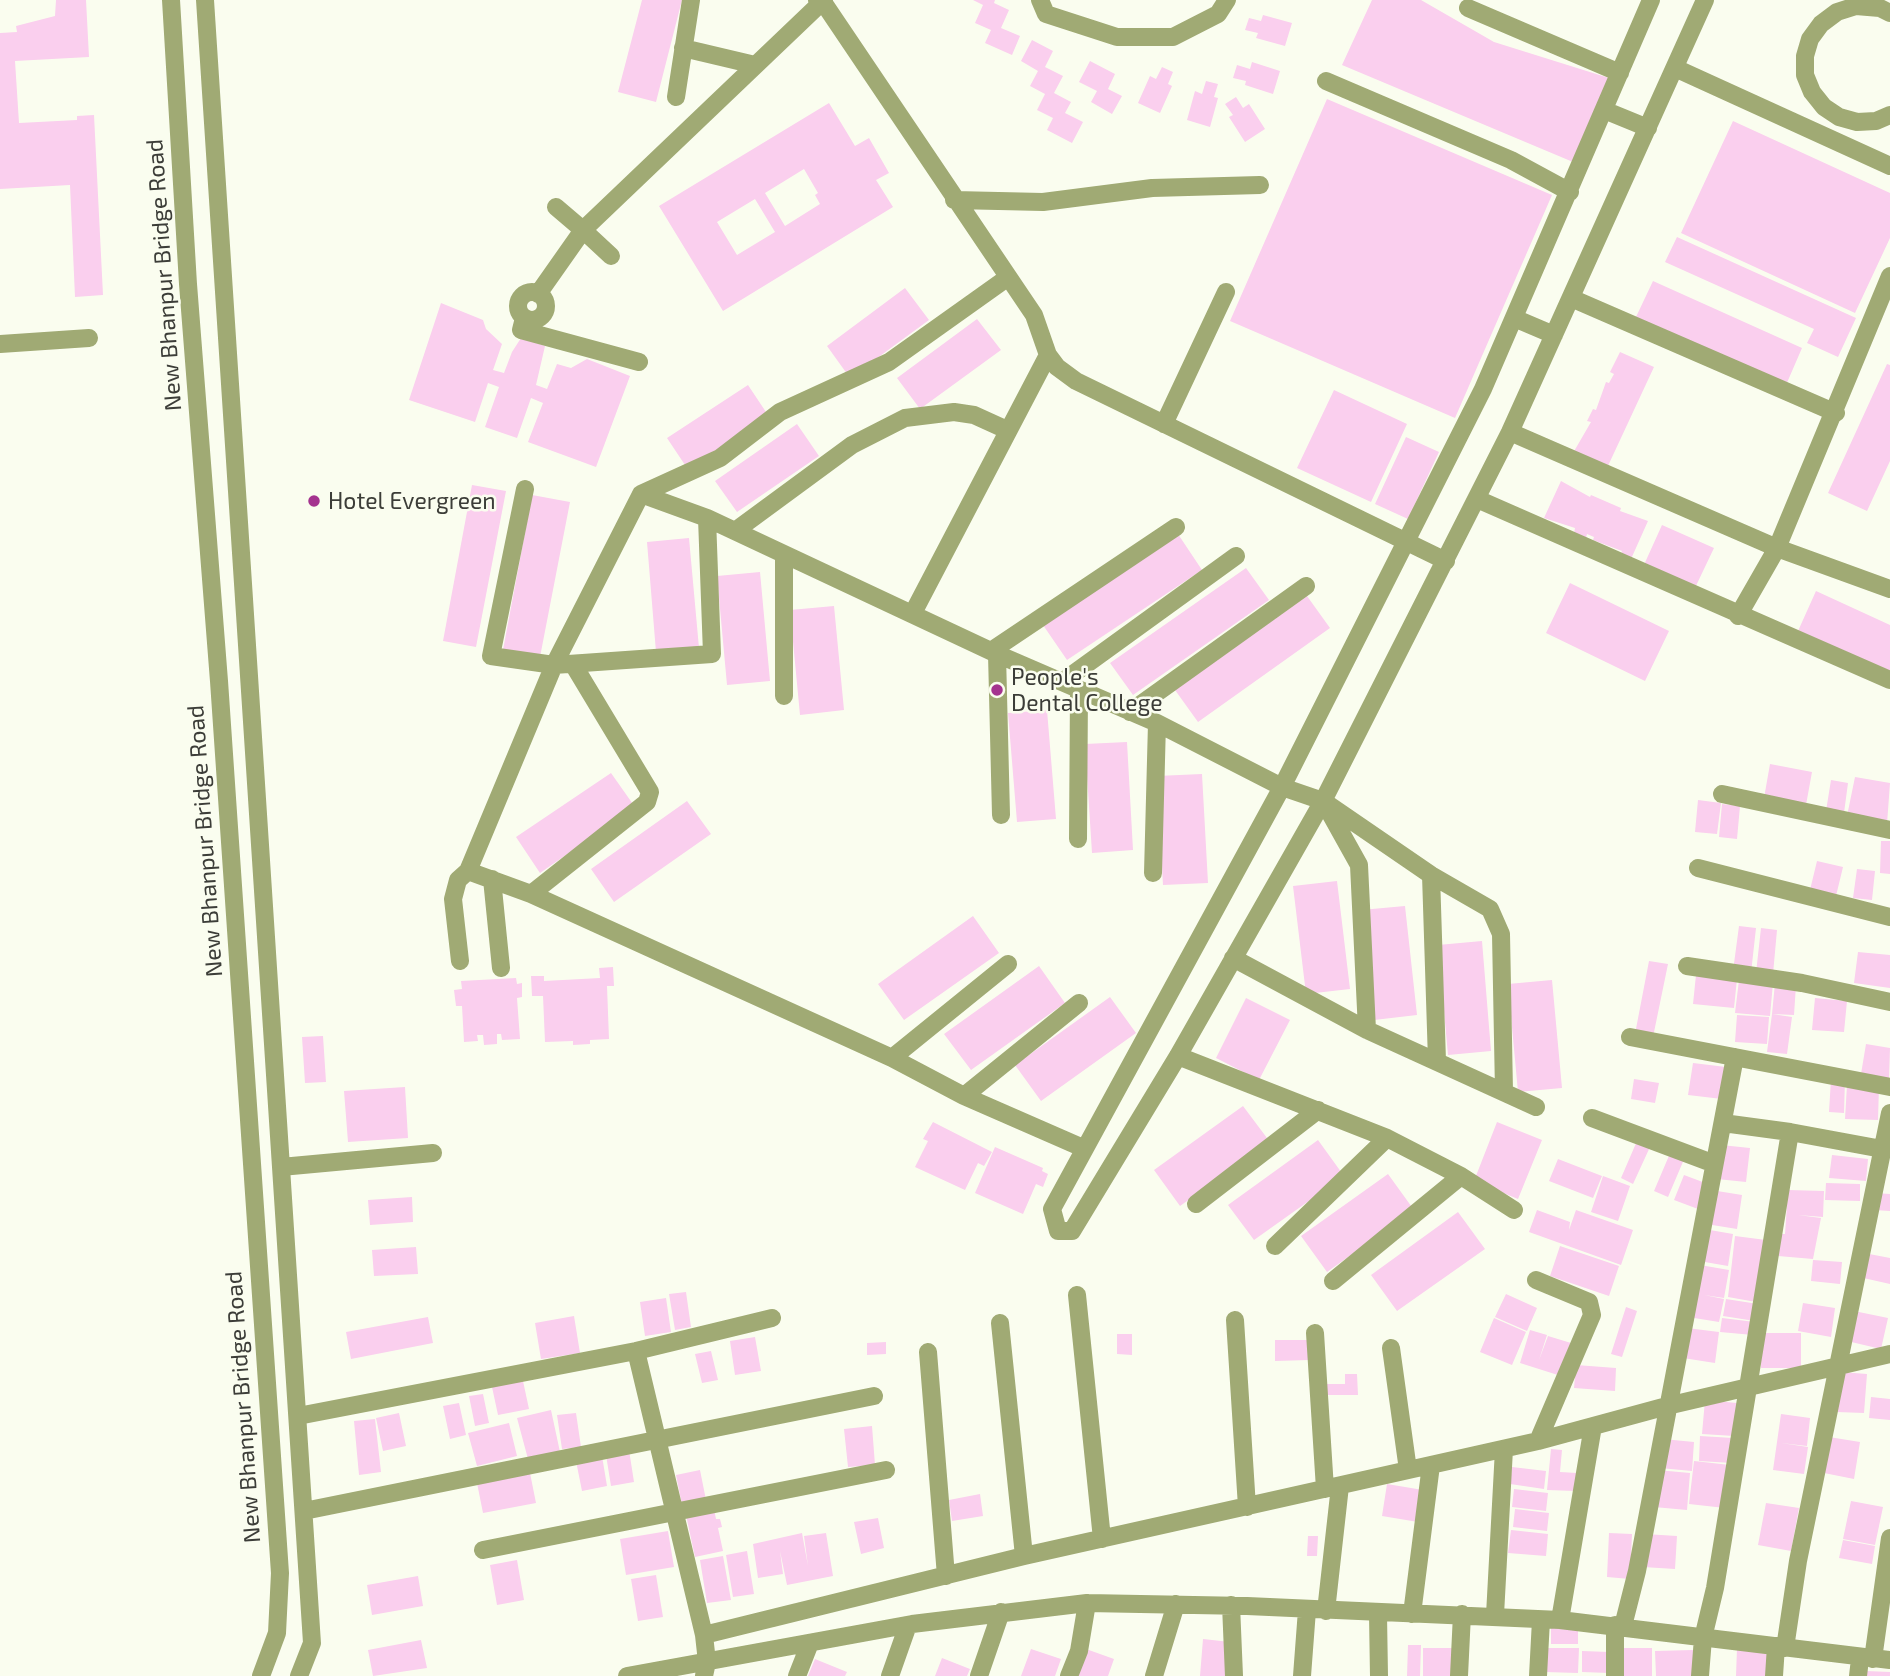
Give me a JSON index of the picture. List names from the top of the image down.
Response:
{
  "streets": {
    "street": ["New Bhanpur Bridge Road"]
  },
  "places": ["Hotel Evergreen", "People's Dental College"]
}
